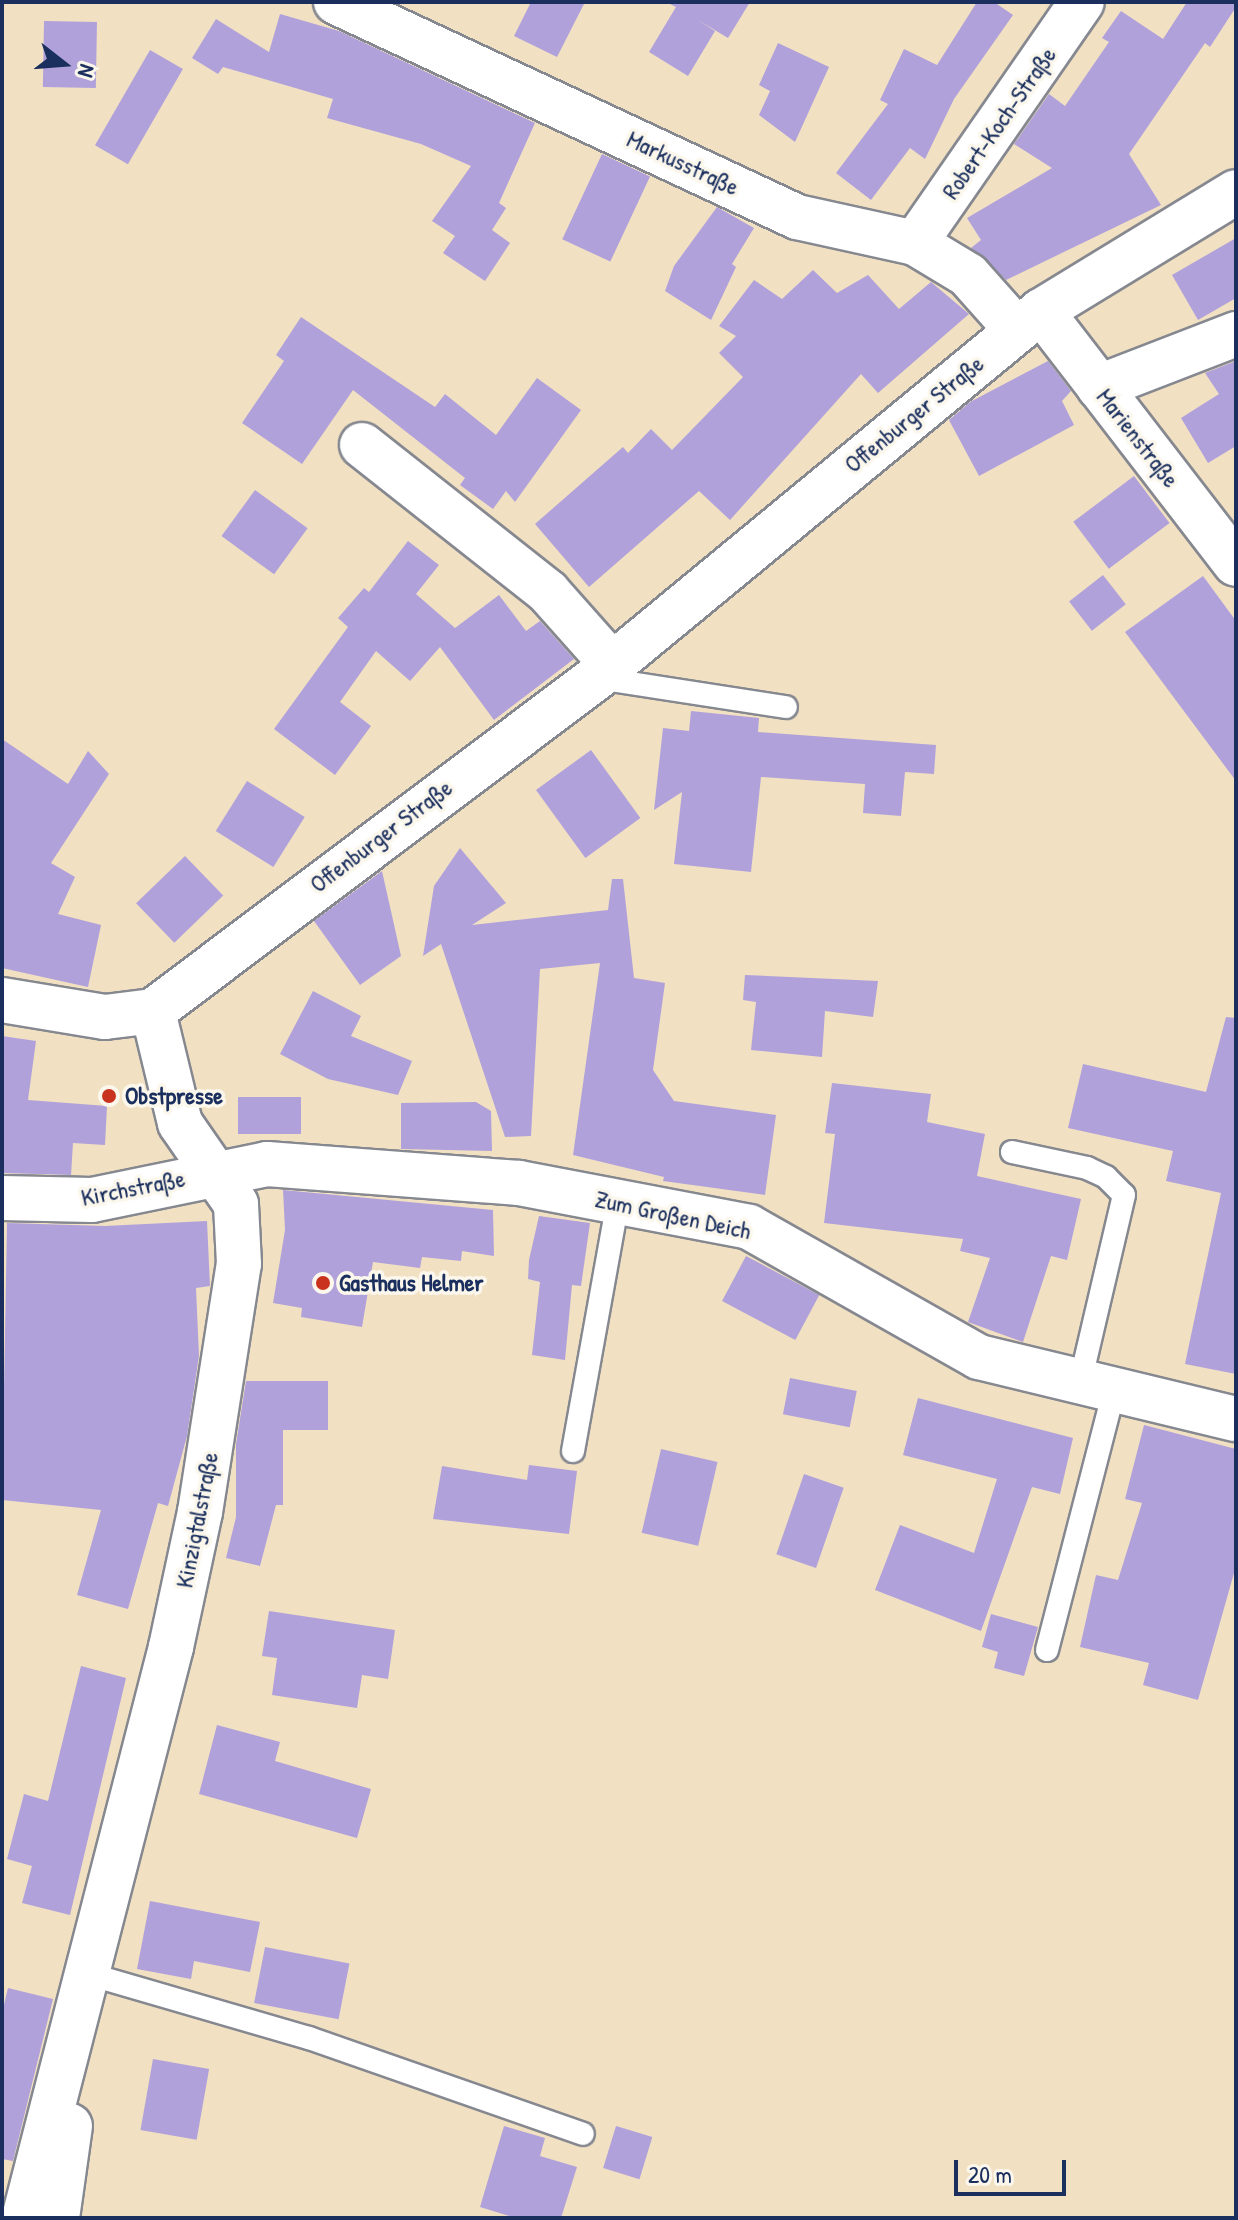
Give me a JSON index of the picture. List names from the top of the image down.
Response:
{
  "streets": {
    "street": [
      "Robert-Koch-Straße",
      "Markusstraße",
      "Offenburger Straße",
      "Marienstraße",
      "Kirchstraße",
      "Zum Großen Deich",
      "Kinzigtalstraße"
    ]
  },
  "crossings": [
    ["Robert-Koch-Straße", "Markusstraße"],
    ["Markusstraße", "Offenburger Straße"],
    ["Markusstraße", "Marienstraße"],
    ["Offenburger Straße", "Marienstraße"],
    ["Offenburger Straße", "Kinzigtalstraße"],
    ["Kirchstraße", "Zum Großen Deich"],
    ["Kirchstraße", "Kinzigtalstraße"],
    ["Zum Großen Deich", "Kinzigtalstraße"]
  ],
  "places": ["Obstpresse", "Gasthaus Helmer"],
  "scale_bar": "20 m",
  "north": "right"
}
